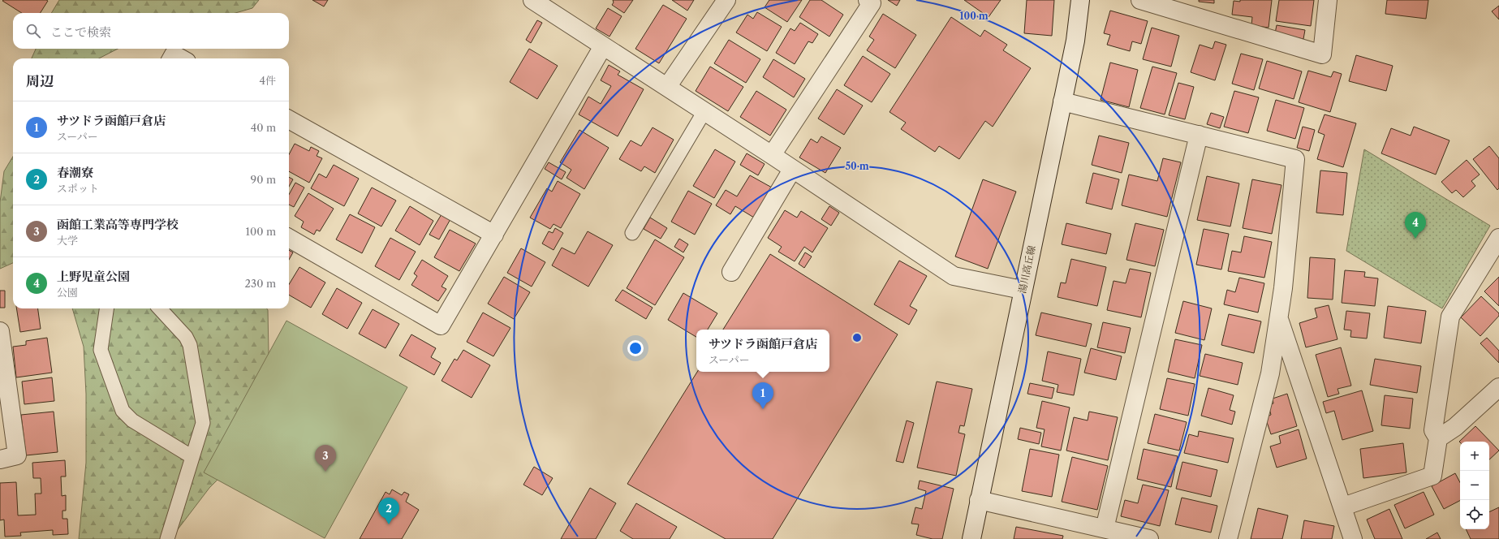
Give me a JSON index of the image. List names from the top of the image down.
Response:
{
  "streets": {
    "street": ["湯川高丘線"]
  },
  "page": {
    "search": "ここで検索",
    "heading": ["周辺", "4件"],
    "list": [
      {
        "mark": "1",
        "name": "サツドラ函館戸倉店",
        "note": "スーパー",
        "value": "40 m"
      },
      {
        "mark": "2",
        "name": "春潮寮",
        "note": "スポット",
        "value": "90 m"
      },
      {
        "mark": "3",
        "name": "函館工業高等専門学校",
        "note": "大学",
        "value": "100 m"
      },
      {
        "mark": "4",
        "name": "上野児童公園",
        "note": "公園",
        "value": "230 m"
      }
    ],
    "pins": [
      "4",
      "1",
      "3",
      "2"
    ],
    "popup": ["サツドラ函館戸倉店", "スーパー"],
    "map_buttons": ["+", "−"]
  },
  "rings": ["100 m", "50 m"]
}
